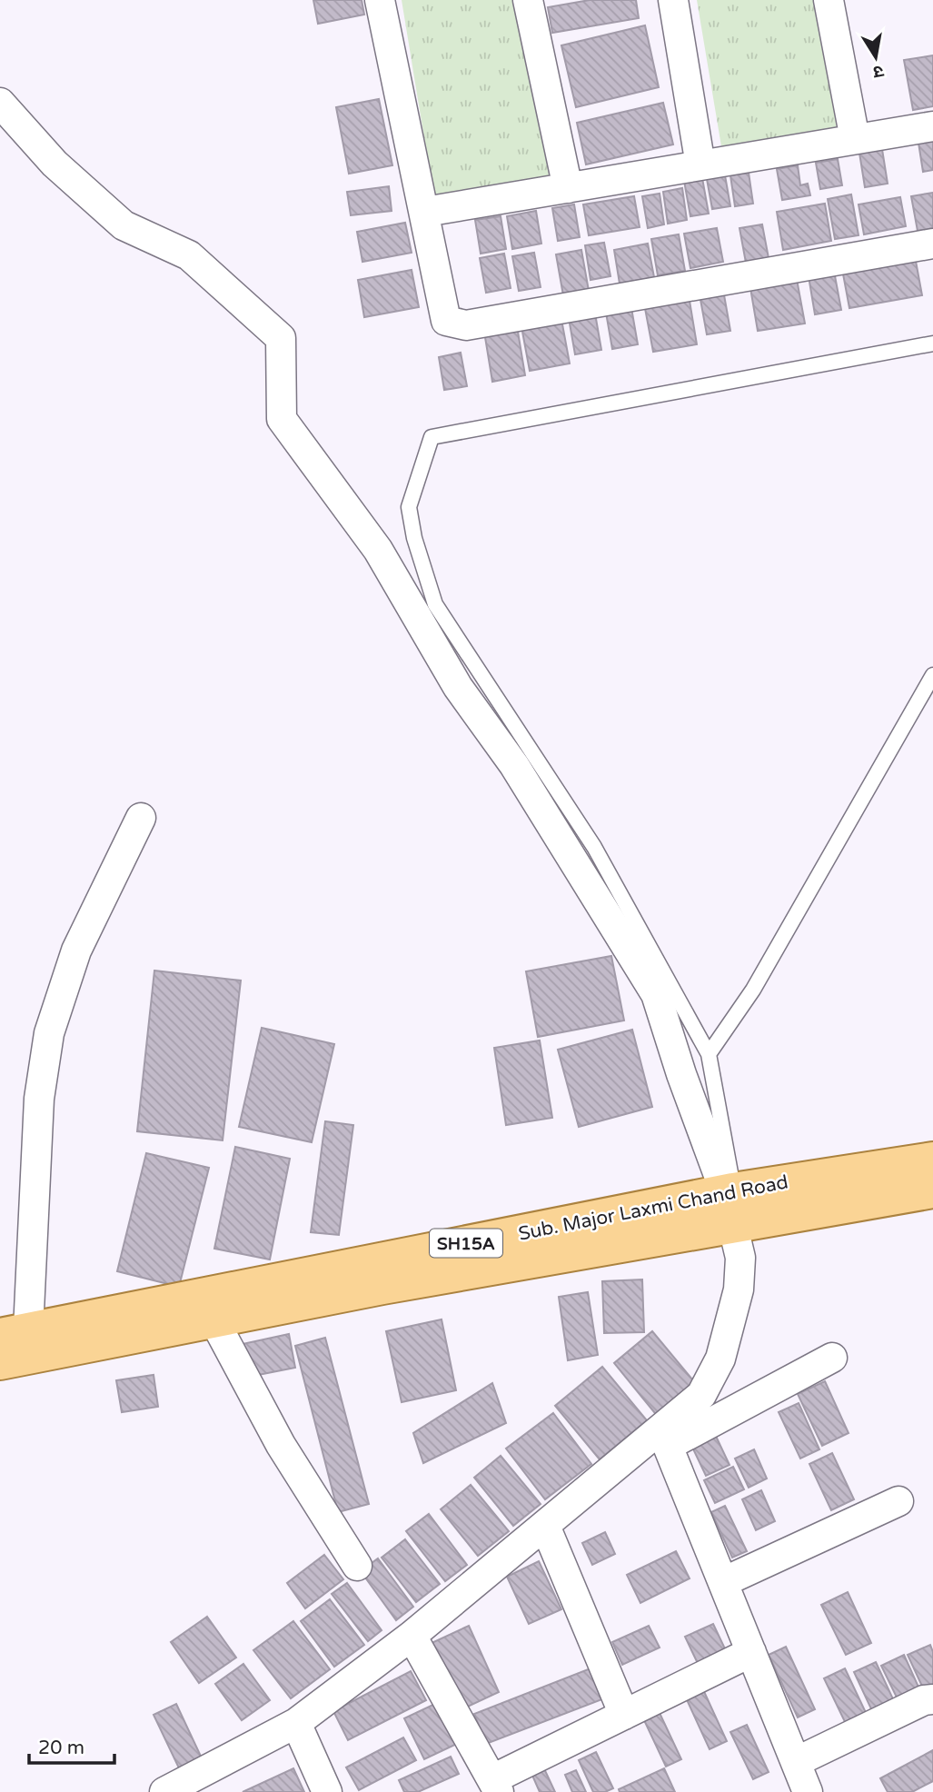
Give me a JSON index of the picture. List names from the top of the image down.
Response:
{
  "streets": {
    "main road": ["Sub. Major Laxmi Chand Road", "SH15A"]
  },
  "scale_bar": "20 m",
  "north": "bottom"
}
